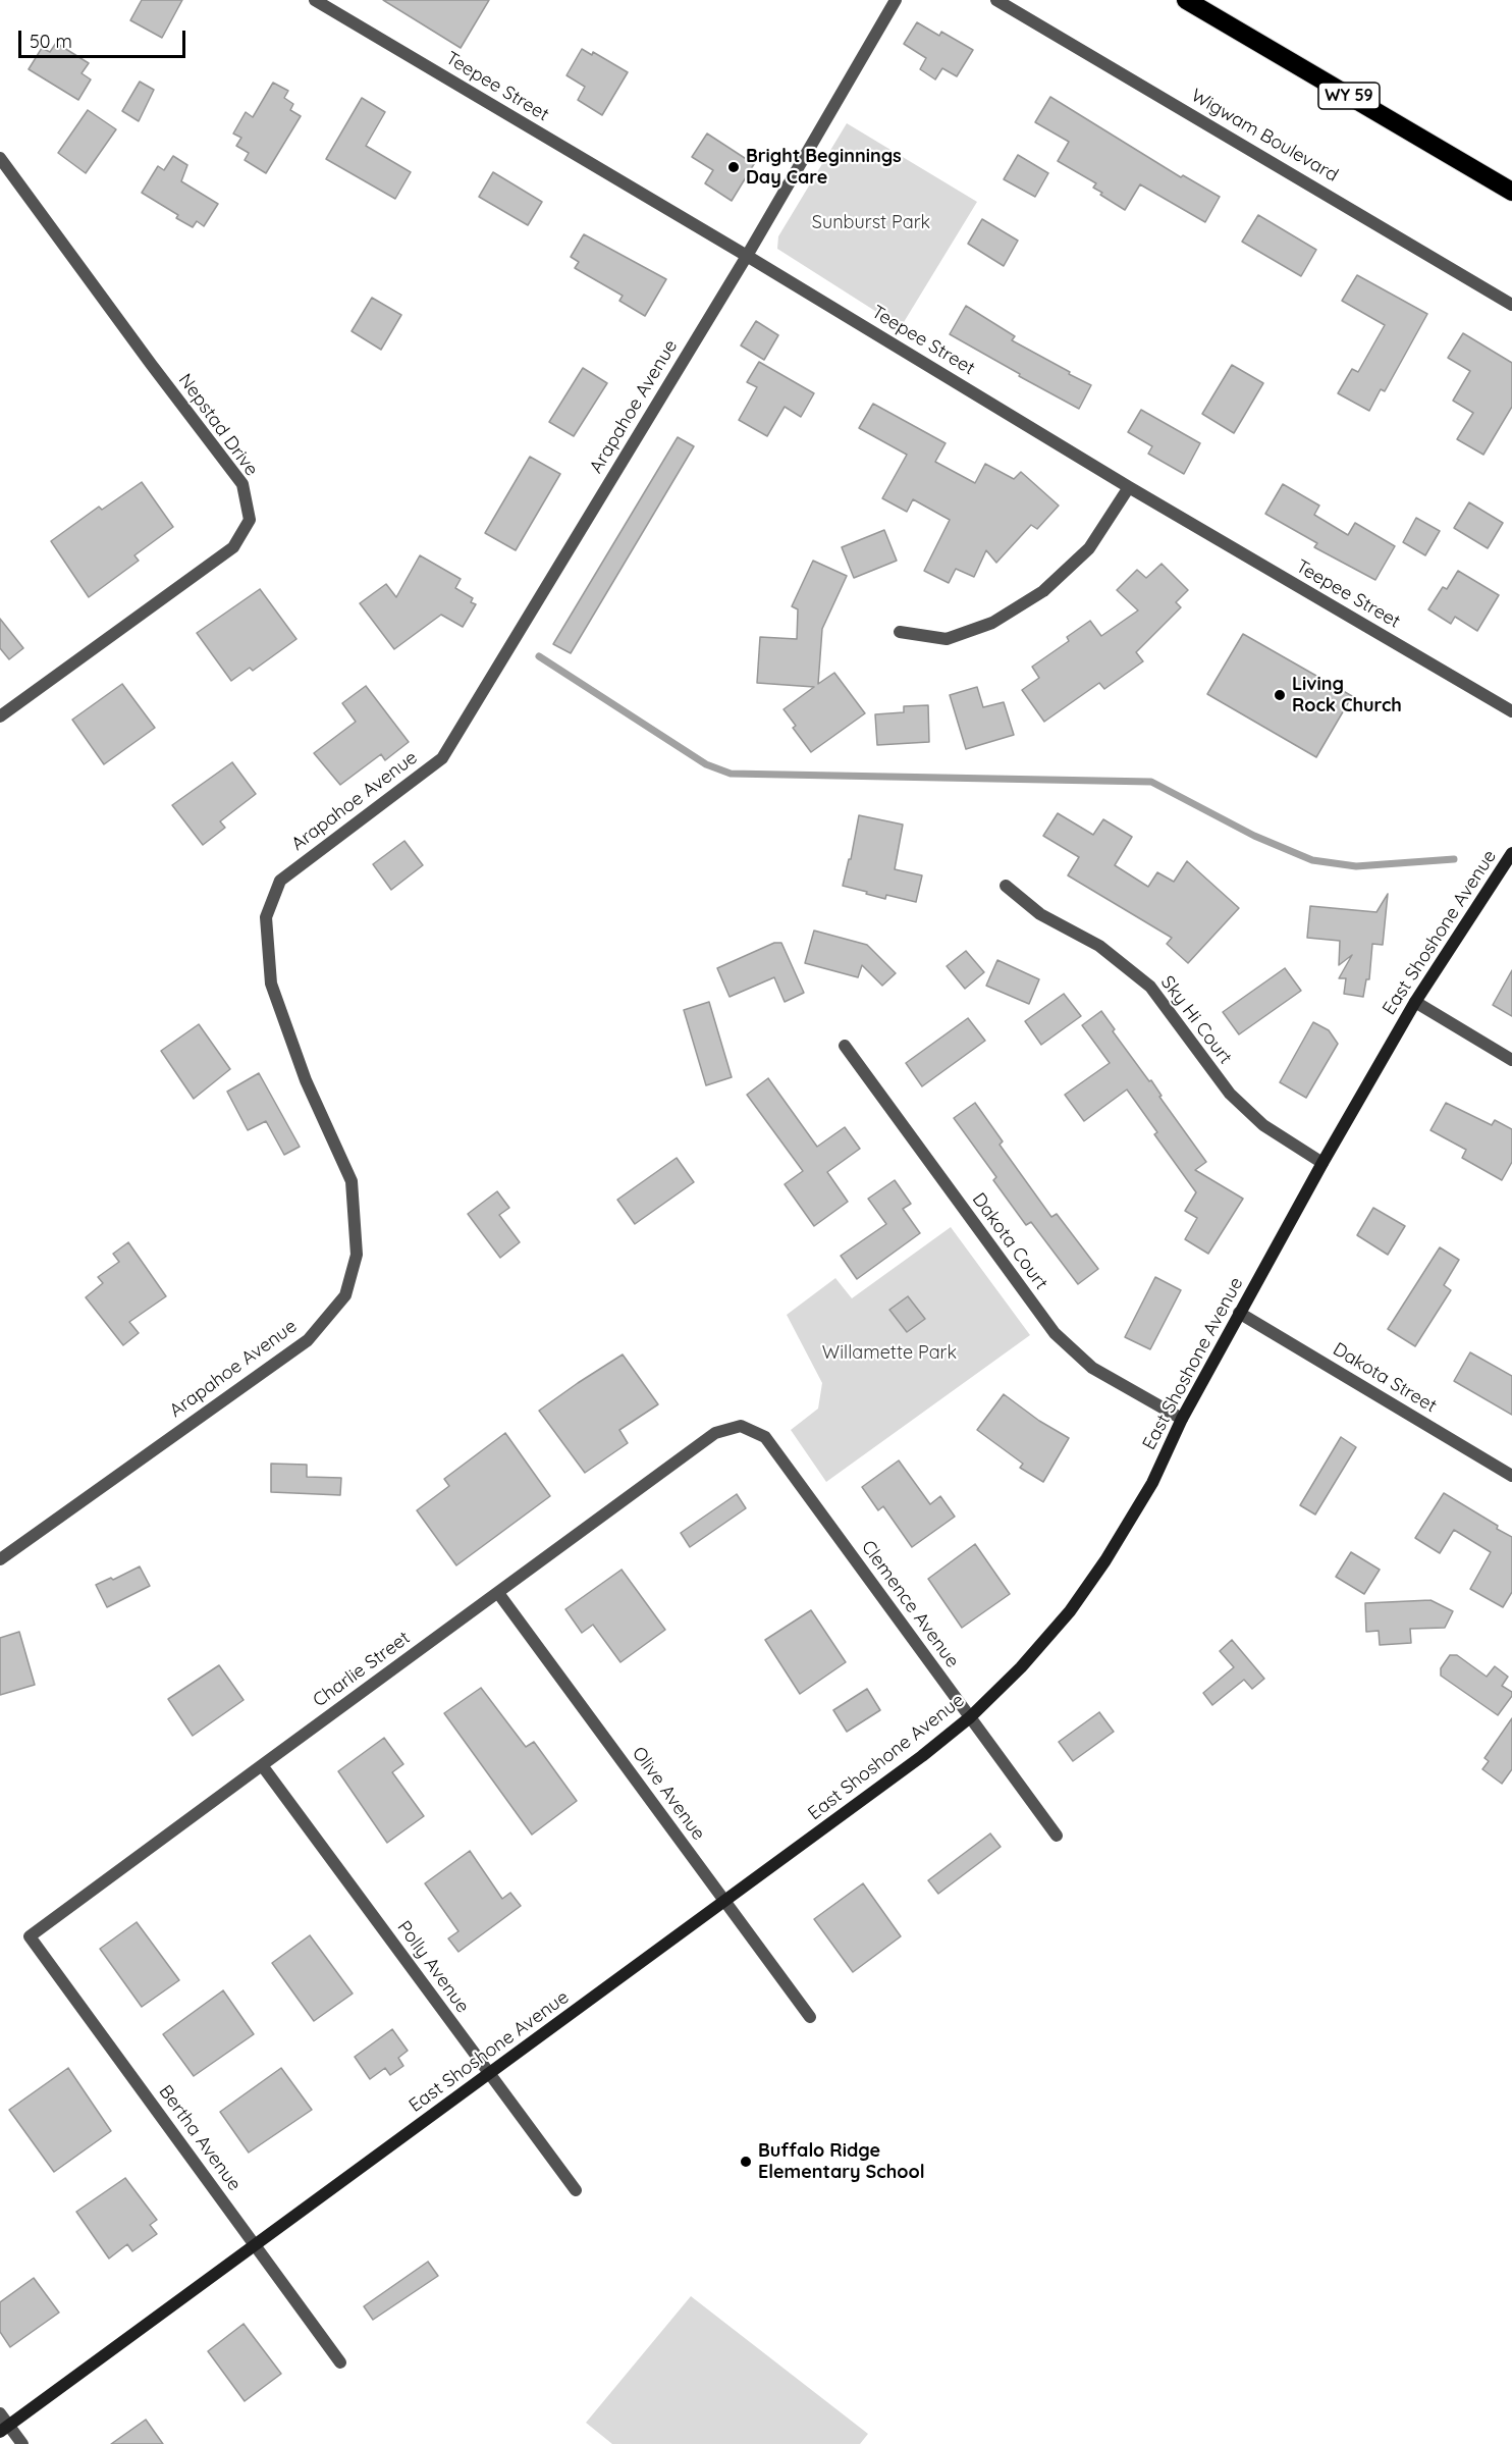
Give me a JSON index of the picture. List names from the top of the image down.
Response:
{
  "streets": {
    "highway": ["WY 59"],
    "street": [
      "Teepee Street",
      "Wigwam Boulevard",
      "Arapahoe Avenue",
      "Nepstad Drive",
      "East Shoshone Avenue",
      "Sky Hi Court",
      "Dakota Court",
      "Dakota Street",
      "Clemence Avenue",
      "Charlie Street",
      "Olive Avenue",
      "Polly Avenue",
      "Bertha Avenue"
    ]
  },
  "crossings": [
    ["Teepee Street", "Arapahoe Avenue"],
    ["East Shoshone Avenue", "Sky Hi Court"],
    ["East Shoshone Avenue", "Dakota Court"],
    ["East Shoshone Avenue", "Dakota Street"],
    ["East Shoshone Avenue", "Clemence Avenue"],
    ["East Shoshone Avenue", "Olive Avenue"],
    ["East Shoshone Avenue", "Polly Avenue"],
    ["East Shoshone Avenue", "Bertha Avenue"],
    ["Clemence Avenue", "Charlie Street"],
    ["Charlie Street", "Olive Avenue"],
    ["Charlie Street", "Polly Avenue"],
    ["Charlie Street", "Bertha Avenue"]
  ],
  "parks": ["Sunburst Park", "Willamette Park"],
  "places": ["Bright Beginnings Day Care", "Living Rock Church", "Buffalo Ridge Elementary School"],
  "scale_bar": "50 m"
}
